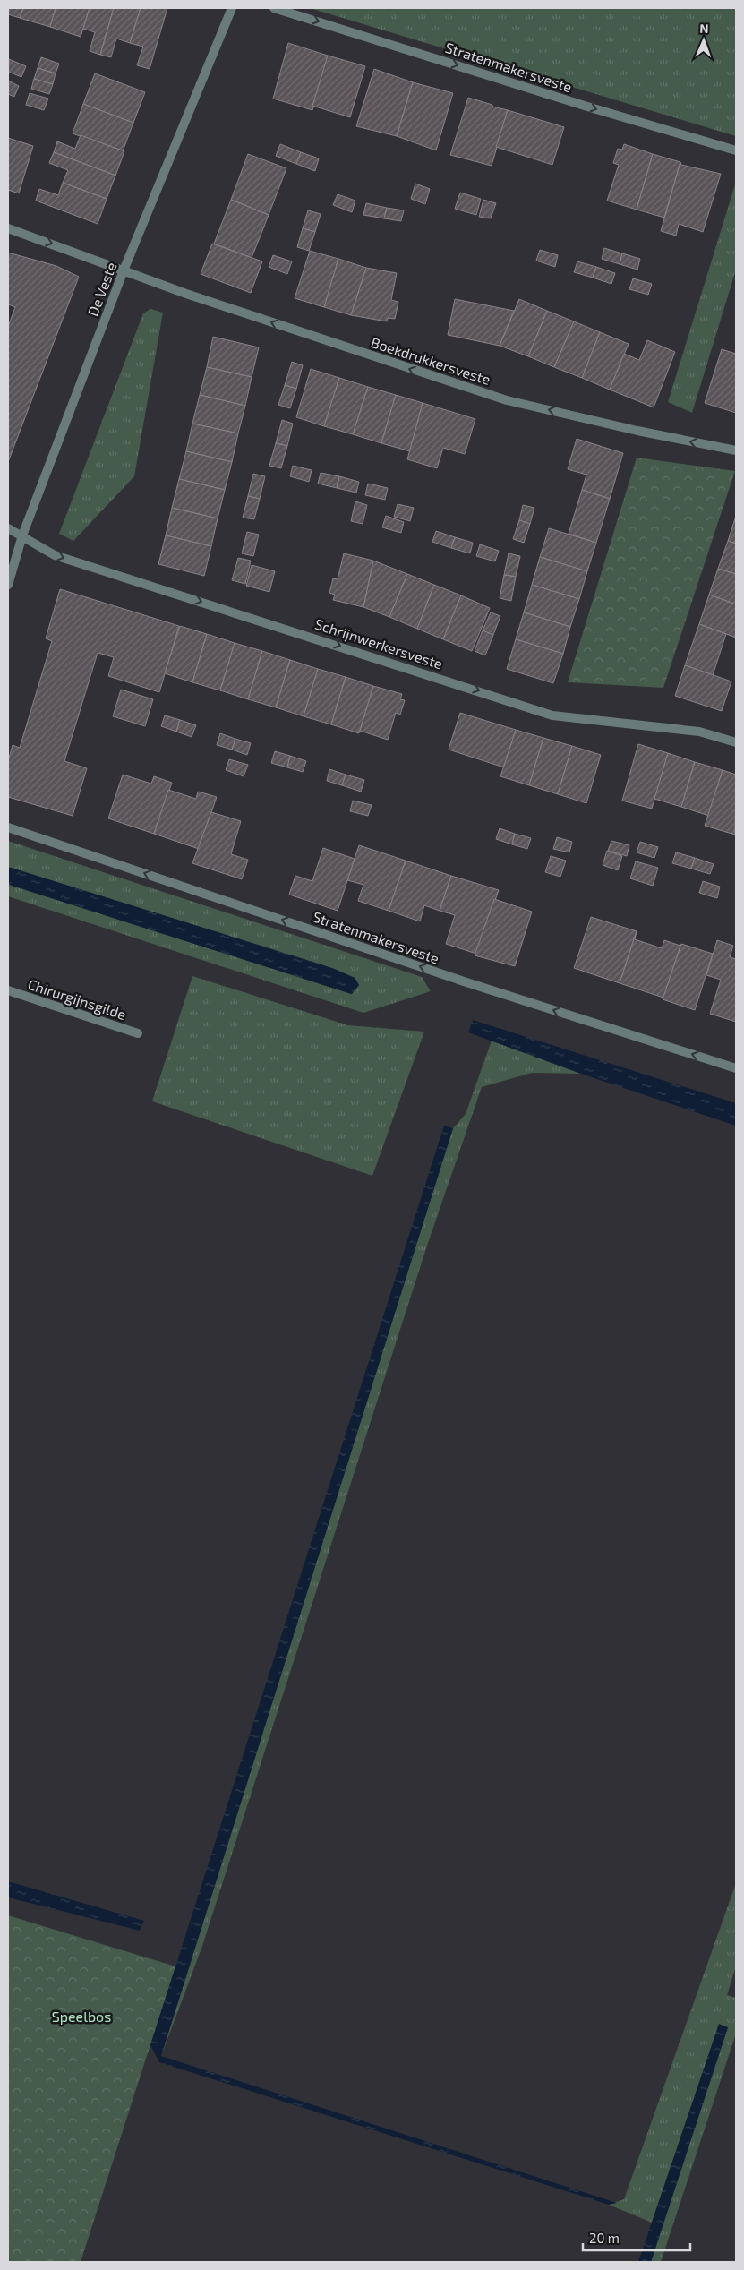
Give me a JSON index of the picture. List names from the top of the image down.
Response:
{
  "streets": {
    "street": [
      "Stratenmakersveste",
      "De Veste",
      "Boekdrukkersveste",
      "Schrijnwerkersveste",
      "Chirurgijnsgilde"
    ]
  },
  "crossings": [
    ["De Veste", "Boekdrukkersveste"],
    ["De Veste", "Schrijnwerkersveste"]
  ],
  "one_way": ["Schrijnwerkersveste"],
  "parks": ["Speelbos"],
  "scale_bar": "20 m",
  "north": "top"
}
